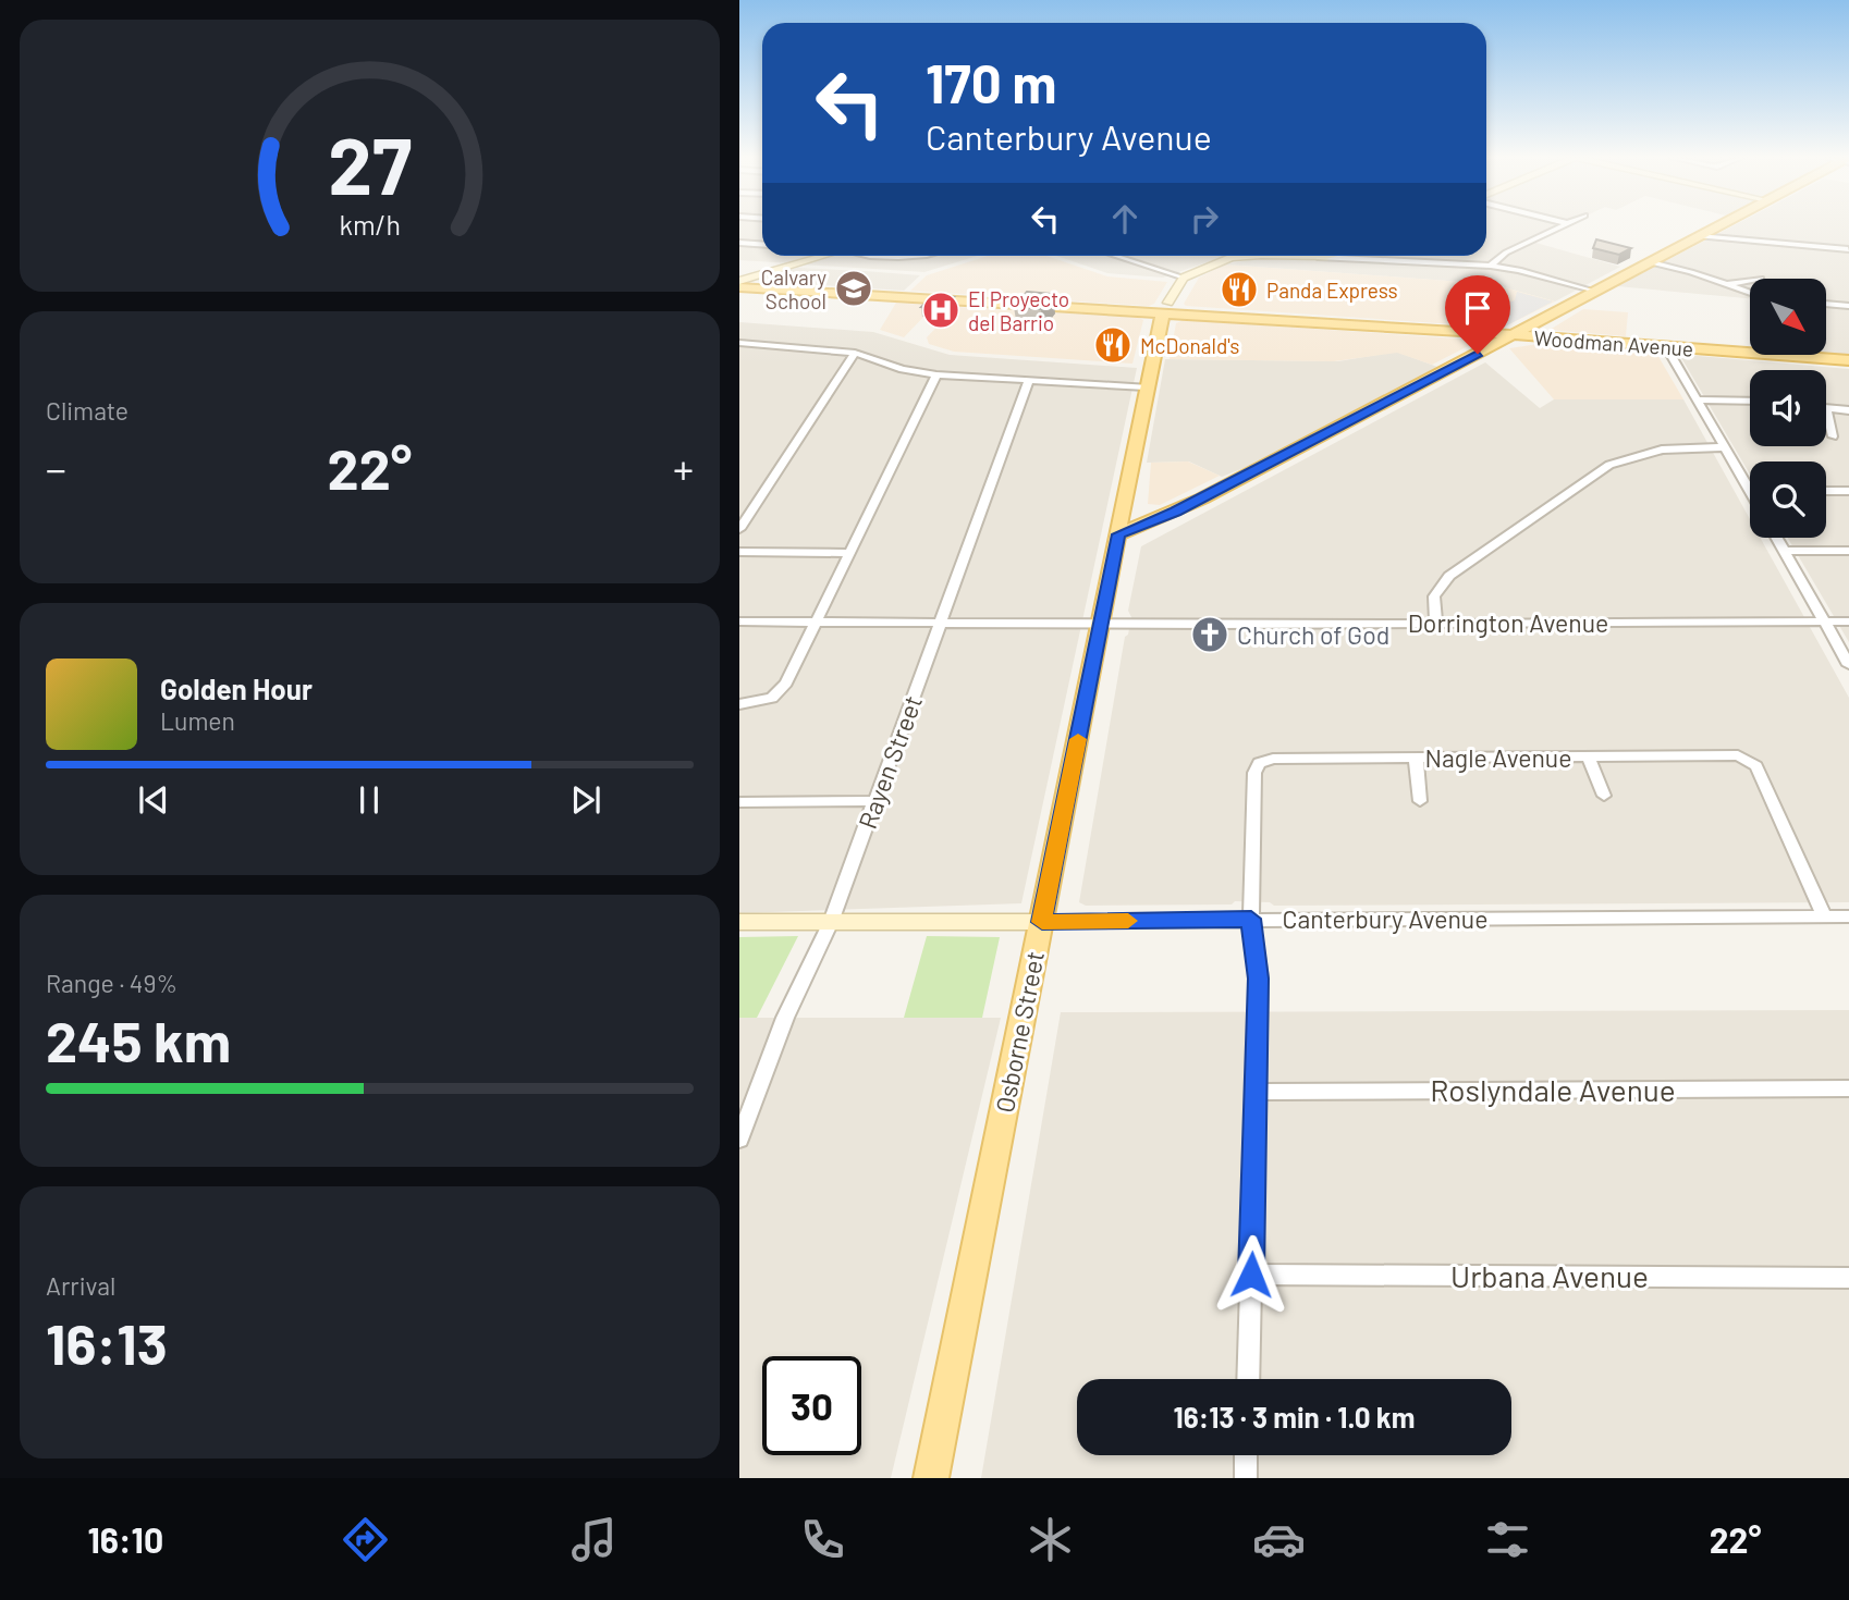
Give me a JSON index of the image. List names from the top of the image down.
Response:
{
  "streets": {
    "main road": ["Woodman Avenue", "Osborne Street"],
    "street": [
      "Dorrington Avenue",
      "Nagle Avenue",
      "Rayen Street",
      "Canterbury Avenue",
      "Roslyndale Avenue",
      "Urbana Avenue"
    ]
  },
  "crossings": [
    ["Woodman Avenue", "Osborne Street"],
    ["Dorrington Avenue", "Rayen Street"],
    ["Dorrington Avenue", "Osborne Street"],
    ["Nagle Avenue", "Canterbury Avenue"],
    ["Rayen Street", "Canterbury Avenue"],
    ["Canterbury Avenue", "Osborne Street"]
  ],
  "places": {
    "school or university": ["Calvary School"],
    "restaurant": ["Panda Express", "McDonald's"],
    "hospital": ["El Proyecto del Barrio"],
    "church": ["Church of God"]
  },
  "north": "bottom right",
  "page": {
    "turn": ["170 m", "Canterbury Avenue"],
    "tile": [
      "Climate",
      ["Range · 49%", "245 km"],
      ["Arrival", "16:13"]
    ],
    "heat": ["−", "22°", "+"],
    "song": ["Golden Hour", "Lumen"],
    "limit": "30",
    "trip": "16:13 · 3 min · 1.0 km",
    "tabs": ["16:10", "22°"],
    "gauge": ["27", "km/h"]
  }
}
